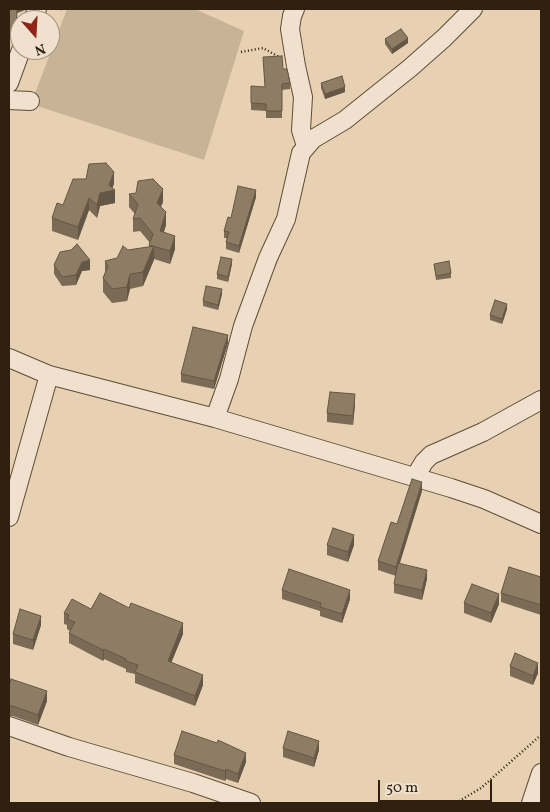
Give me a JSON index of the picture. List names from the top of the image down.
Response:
{
  "scale_bar": "50 m",
  "north": "bottom"
}
